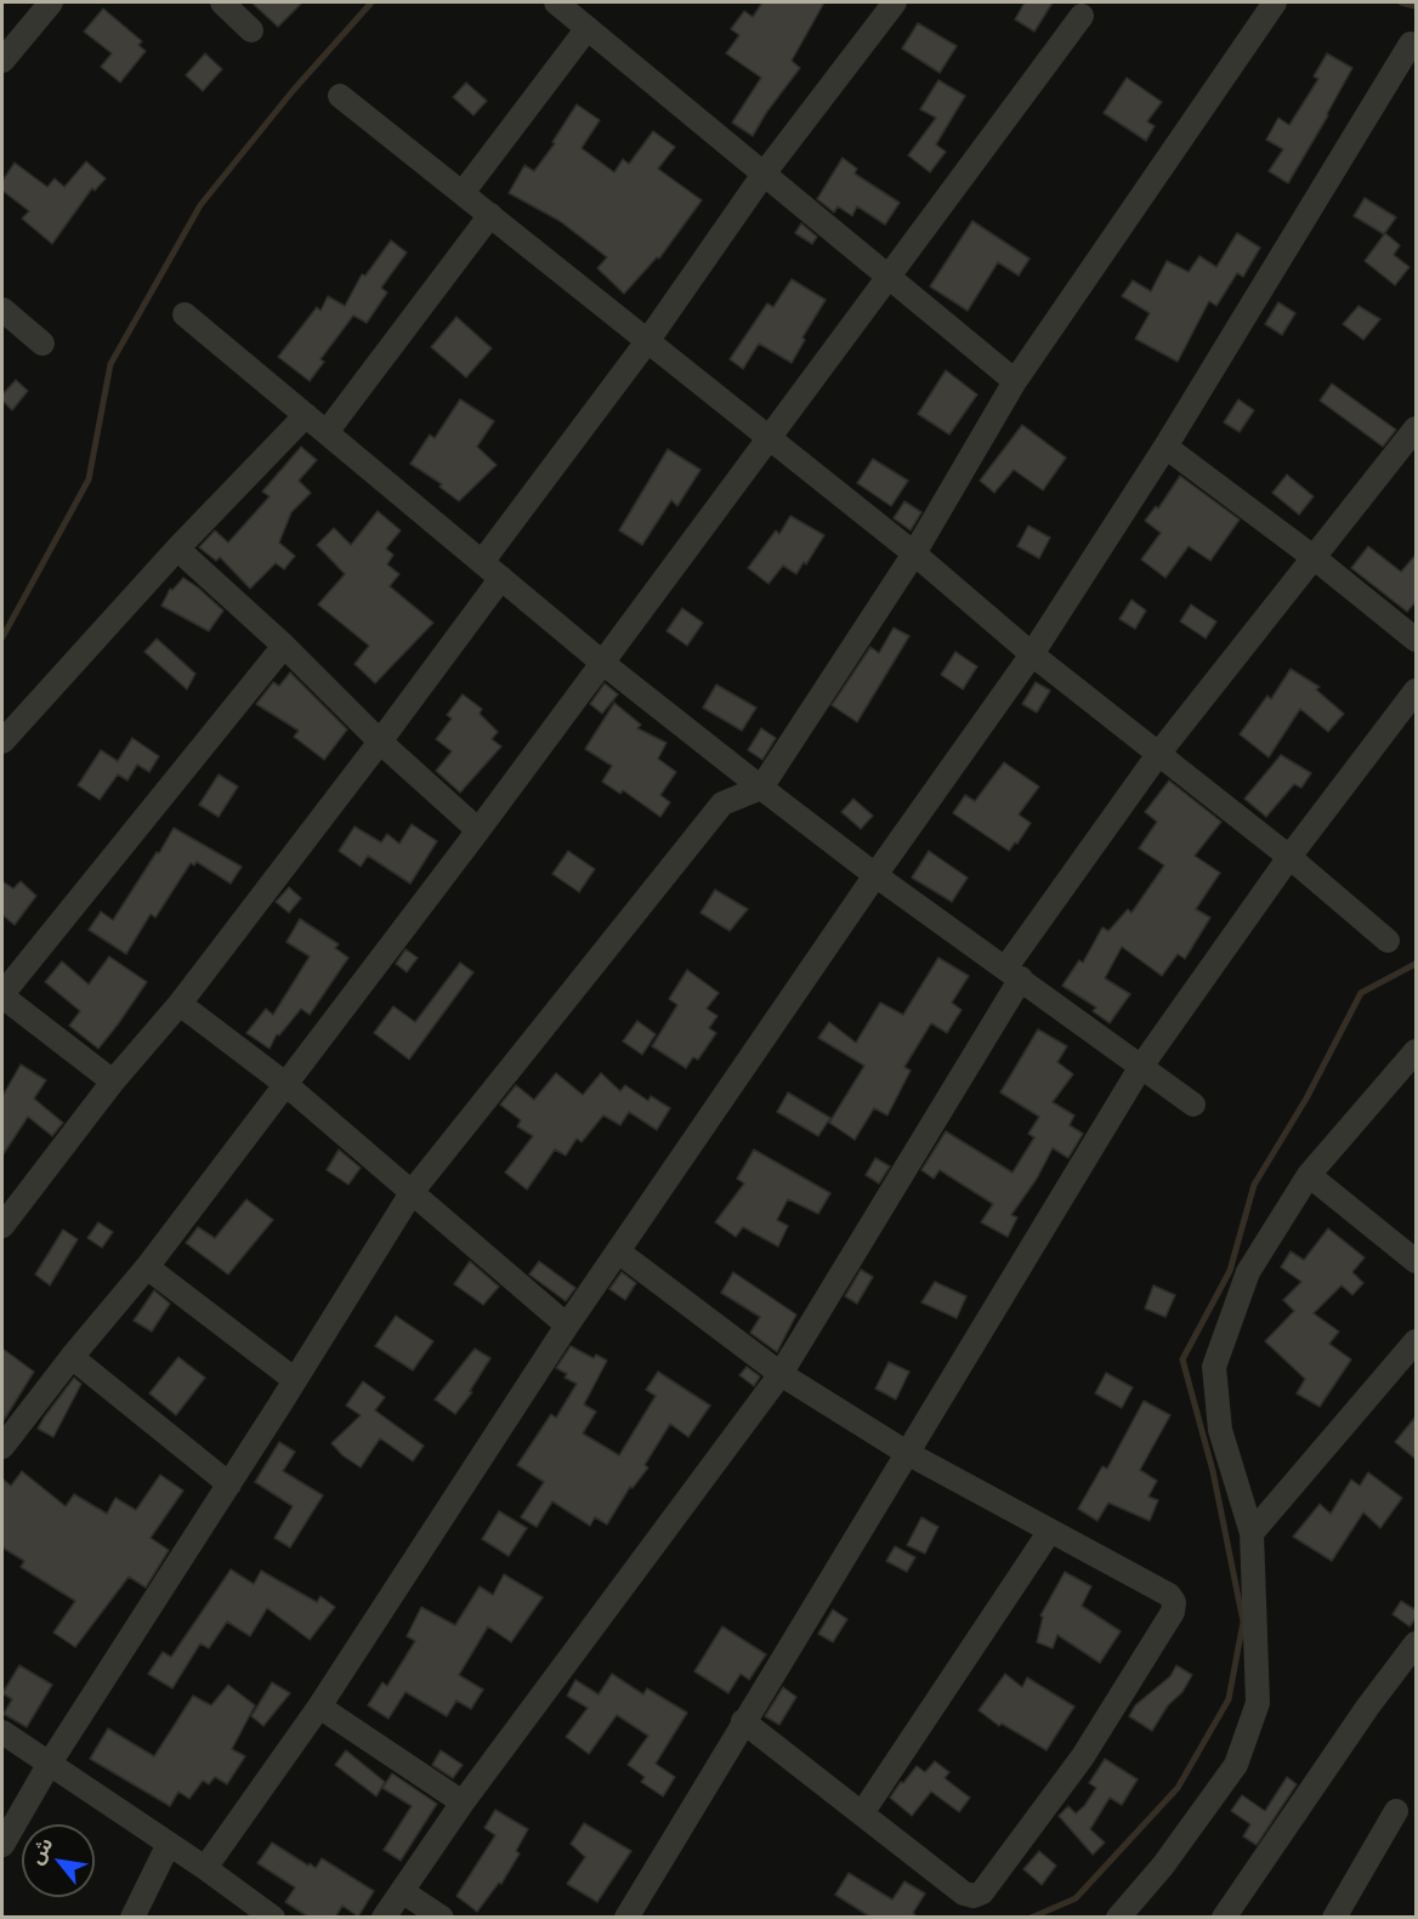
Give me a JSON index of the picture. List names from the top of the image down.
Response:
{
  "north": "top left"
}
